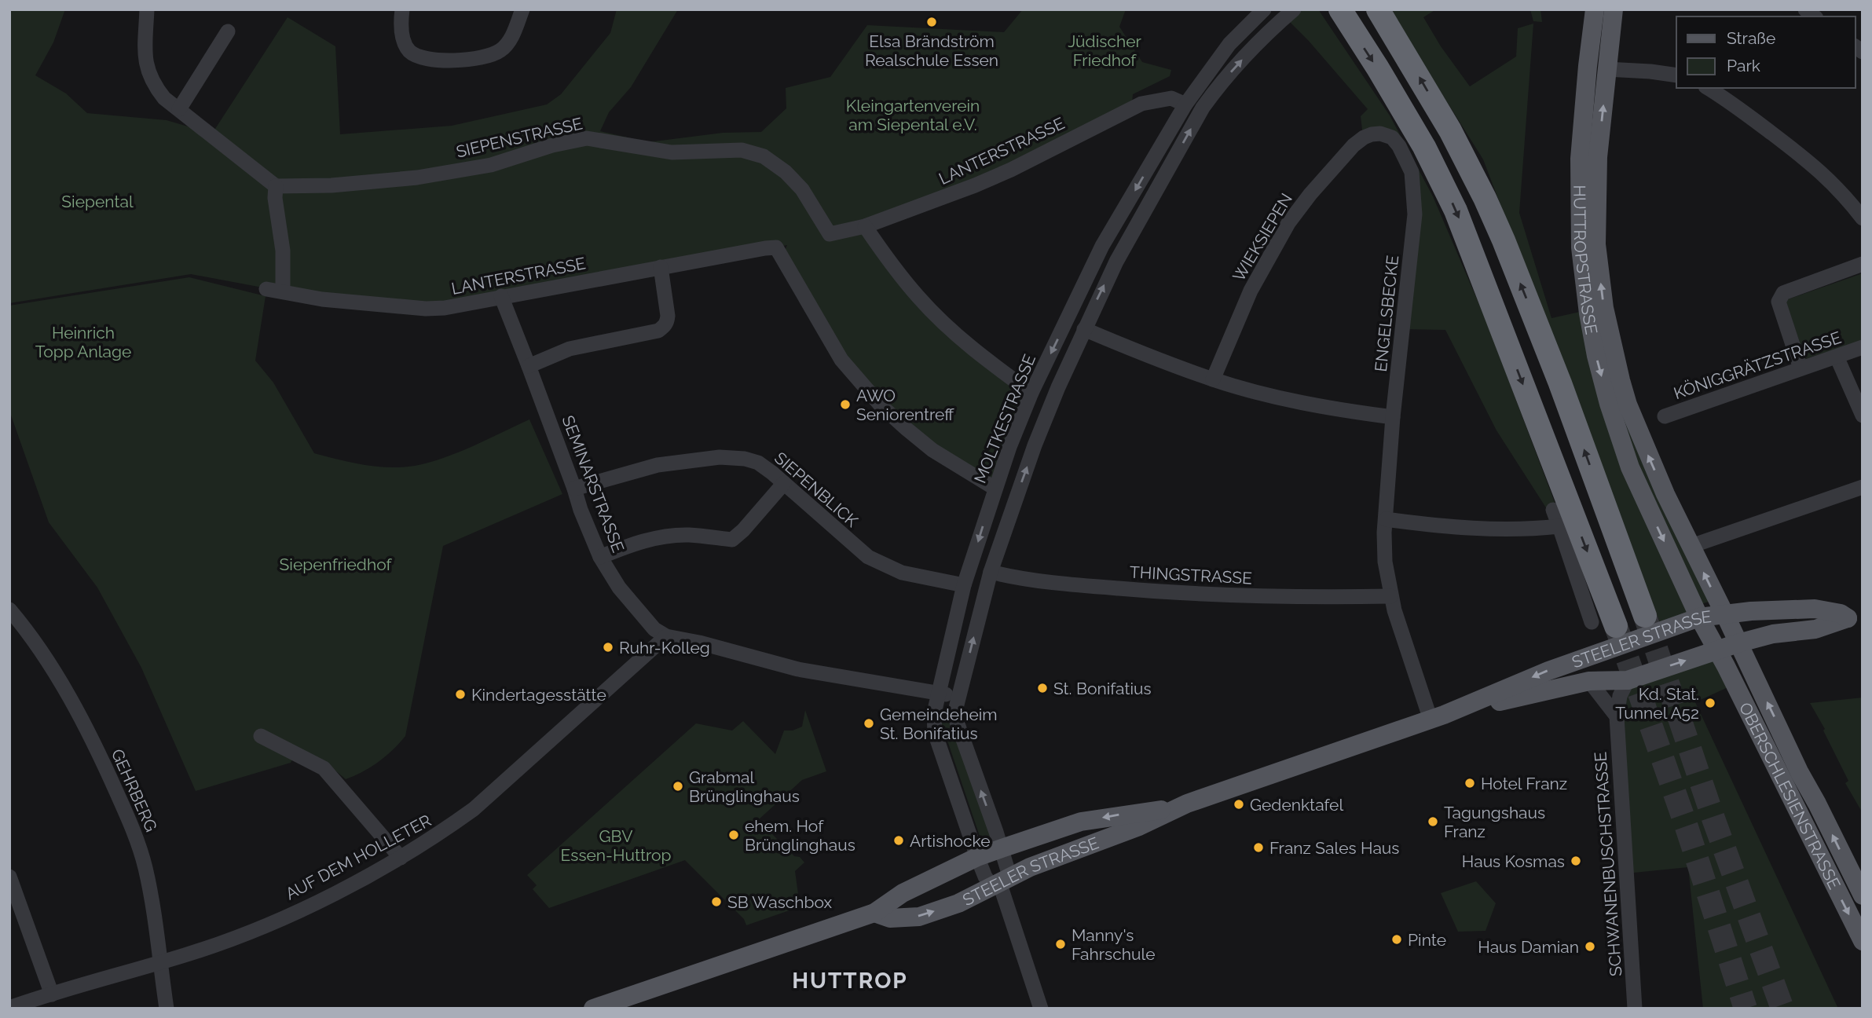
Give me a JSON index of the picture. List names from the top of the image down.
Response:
{
  "streets": {
    "main road": ["HUTTROPSTRASSE", "STEELER STRASSE", "OBERSCHLESIENSTRASSE"],
    "street": [
      "SIEPENSTRASSE",
      "LANTERSTRASSE",
      "WIEKSIEPEN",
      "ENGELSBECKE",
      "KÖNIGGRÄTZSTRASSE",
      "MOLTKESTRASSE",
      "SEMINARSTRASSE",
      "SIEPENBLICK",
      "THINGSTRASSE",
      "GEHRBERG",
      "AUF DEM HOLLETER",
      "SCHWANENBUSCHSTRASSE"
    ]
  },
  "crossings": [
    ["SIEPENSTRASSE", "LANTERSTRASSE"],
    ["LANTERSTRASSE", "MOLTKESTRASSE"],
    ["LANTERSTRASSE", "SEMINARSTRASSE"],
    ["WIEKSIEPEN", "ENGELSBECKE"],
    ["HUTTROPSTRASSE", "STEELER STRASSE"],
    ["HUTTROPSTRASSE", "OBERSCHLESIENSTRASSE"],
    ["ENGELSBECKE", "THINGSTRASSE"],
    ["ENGELSBECKE", "STEELER STRASSE"],
    ["MOLTKESTRASSE", "SEMINARSTRASSE"],
    ["MOLTKESTRASSE", "SIEPENBLICK"],
    ["MOLTKESTRASSE", "STEELER STRASSE"],
    ["SEMINARSTRASSE", "SIEPENBLICK"],
    ["SEMINARSTRASSE", "AUF DEM HOLLETER"],
    ["STEELER STRASSE", "OBERSCHLESIENSTRASSE"],
    ["STEELER STRASSE", "SCHWANENBUSCHSTRASSE"],
    ["GEHRBERG", "AUF DEM HOLLETER"]
  ],
  "districts": ["HUTTROP"],
  "parks": [
    "Jüdischer Friedhof",
    "Kleingartenverein am Siepental e.V.",
    "Siepental",
    "Heinrich Topp Anlage",
    "Siepenfriedhof",
    "GBV Essen-Huttrop"
  ],
  "places": [
    "Elsa Brändström Realschule Essen",
    "AWO Seniorentreff",
    "Ruhr-Kolleg",
    "St. Bonifatius",
    "Kindertagesstätte",
    "Kd. Stat. Tunnel A52",
    "Gemeindeheim St. Bonifatius",
    "Hotel Franz",
    "Grabmal Brünglinghaus",
    "Gedenktafel",
    "Tagungshaus Franz",
    "ehem. Hof Brünglinghaus",
    "Artishocke",
    "Franz Sales Haus",
    "Haus Kosmas",
    "SB Waschbox",
    "Pinte",
    "Manny's Fahrschule",
    "Haus Damian"
  ],
  "legend": ["Straße", "Park"]
}
